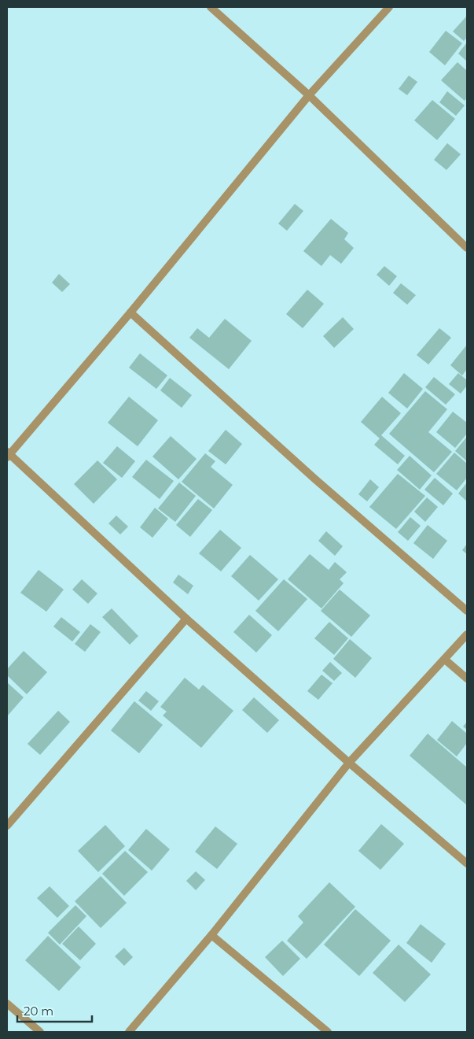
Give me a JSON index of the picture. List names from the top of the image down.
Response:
{
  "scale_bar": "20 m"
}
